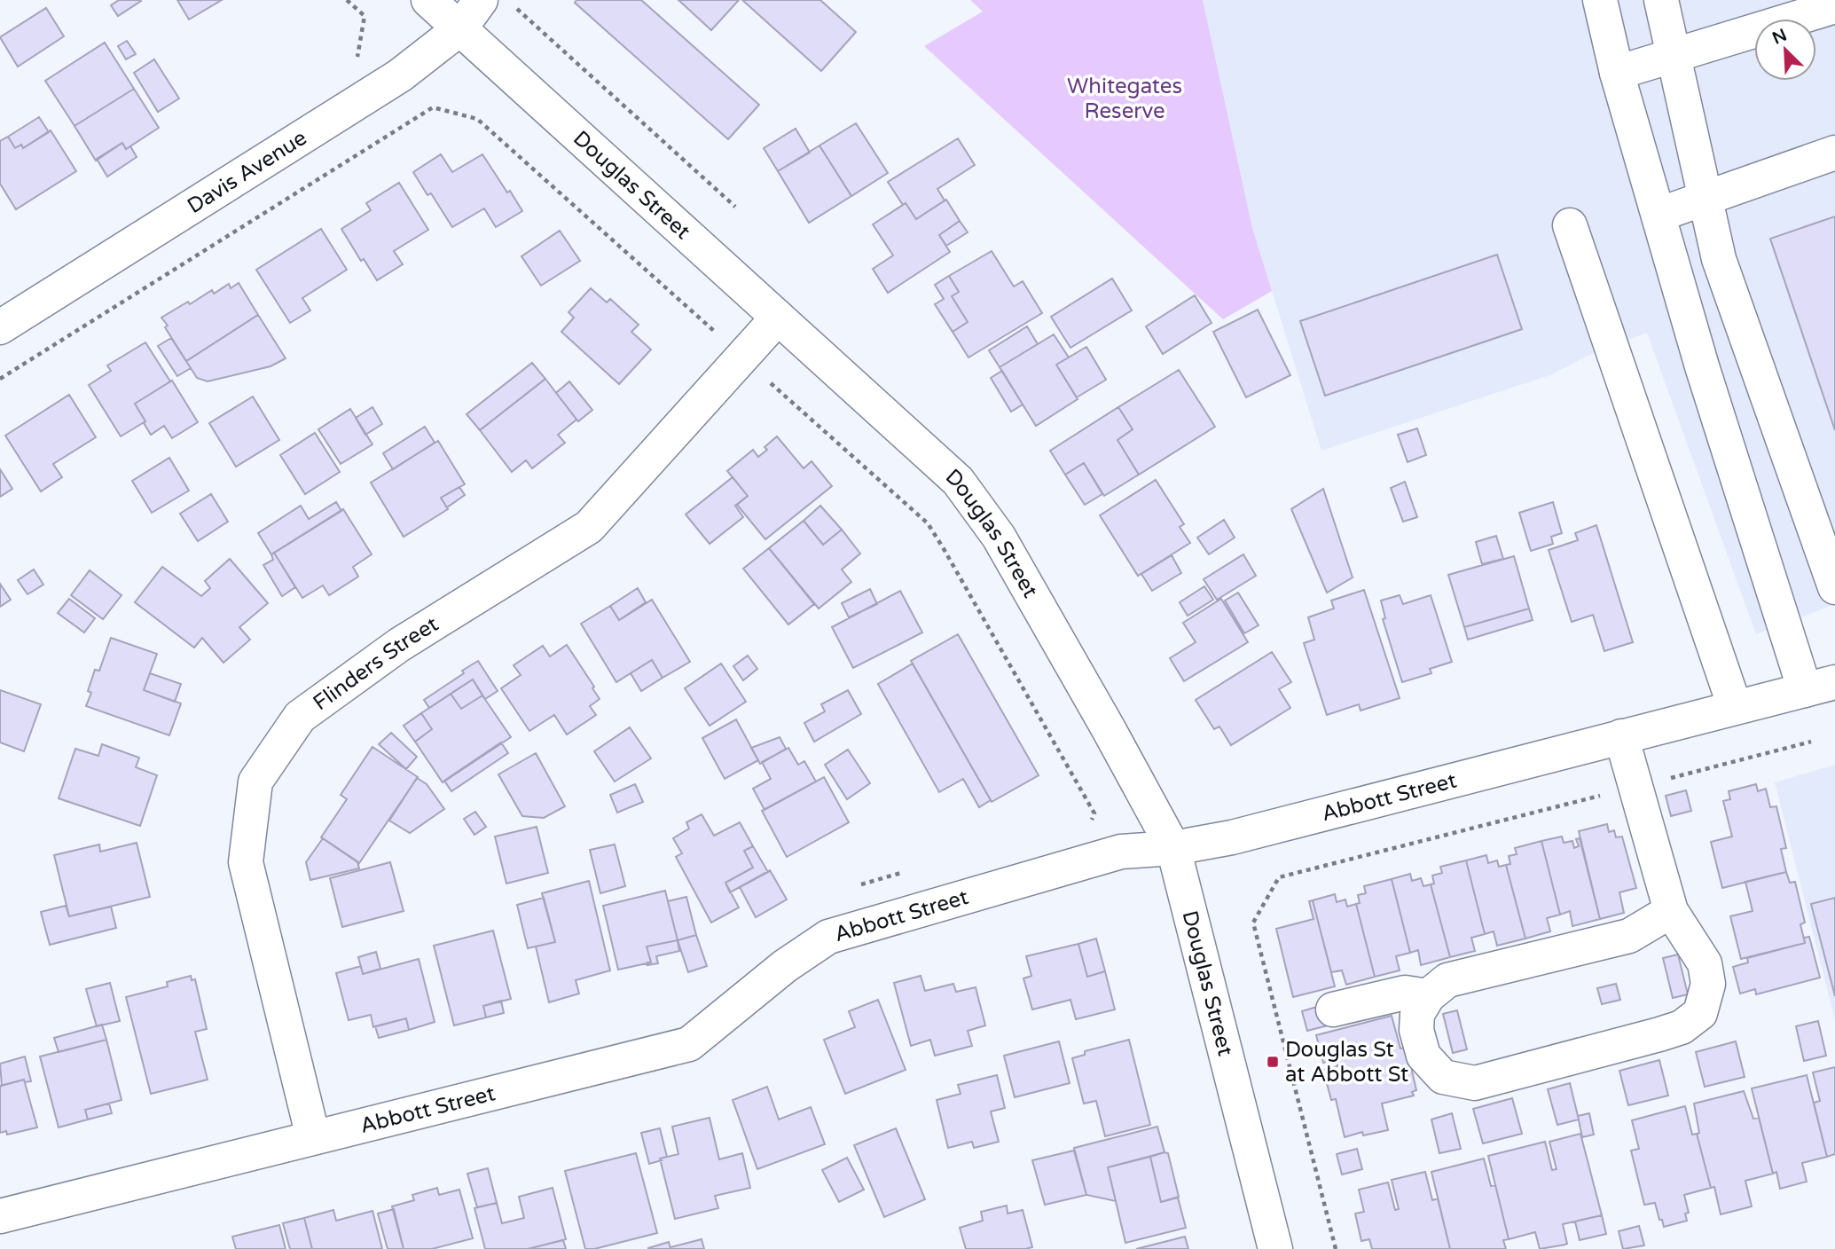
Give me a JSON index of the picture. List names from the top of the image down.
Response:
{
  "streets": {
    "street": [
      "Davis Avenue",
      "Douglas Street",
      "Flinders Street",
      "Abbott Street"
    ]
  },
  "crossings": [
    ["Davis Avenue", "Douglas Street"],
    ["Douglas Street", "Flinders Street"],
    ["Douglas Street", "Abbott Street"],
    ["Flinders Street", "Abbott Street"]
  ],
  "parks": ["Whitegates Reserve"],
  "places": {
    "transit": ["Douglas St at Abbott St"]
  },
  "north": "top left"
}
